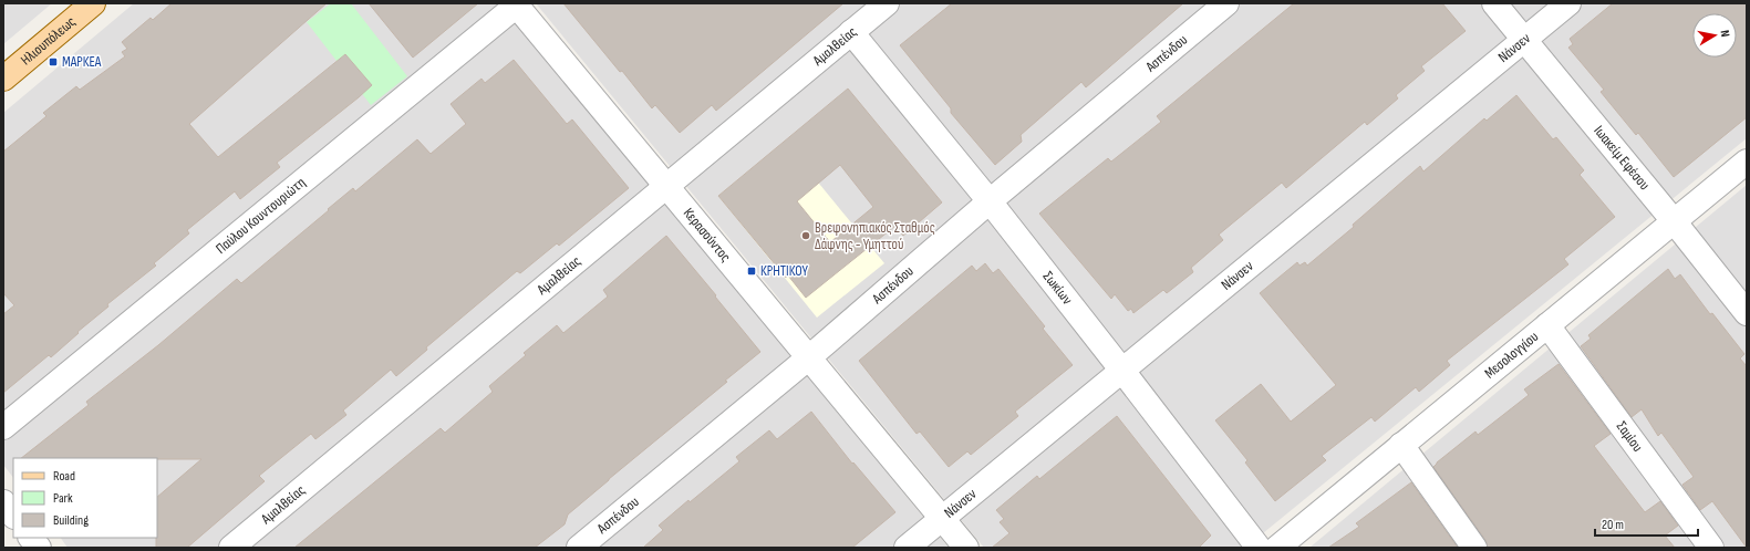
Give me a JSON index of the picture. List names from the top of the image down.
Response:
{
  "streets": {
    "main road": ["Ηλιουπόλεως"],
    "street": [
      "Αμαλθείας",
      "Νάνσεν",
      "Ασπένδου",
      "Ιωακείμ Εφέσου",
      "Παύλου Κουντουριώτη",
      "Κερασούντος",
      "Σωκίων",
      "Μεσολογγίου",
      "Σαμίου"
    ]
  },
  "crossings": [
    ["Αμαλθείας", "Κερασούντος"],
    ["Αμαλθείας", "Σωκίων"],
    ["Νάνσεν", "Ιωακείμ Εφέσου"],
    ["Νάνσεν", "Κερασούντος"],
    ["Νάνσεν", "Σωκίων"],
    ["Ασπένδου", "Κερασούντος"],
    ["Ασπένδου", "Σωκίων"],
    ["Ιωακείμ Εφέσου", "Μεσολογγίου"],
    ["Παύλου Κουντουριώτη", "Κερασούντος"],
    ["Μεσολογγίου", "Σαμίου"]
  ],
  "places": {
    "transit": ["ΜΑΡΚΕΑ", "ΚΡΗΤΙΚΟΥ"],
    "other": ["Βρεφονηπιακός Σταθμός Δάφνης - Υμηττού"]
  },
  "legend": ["Road", "Park", "Building"],
  "scale_bar": "20 m",
  "north": "right"
}
